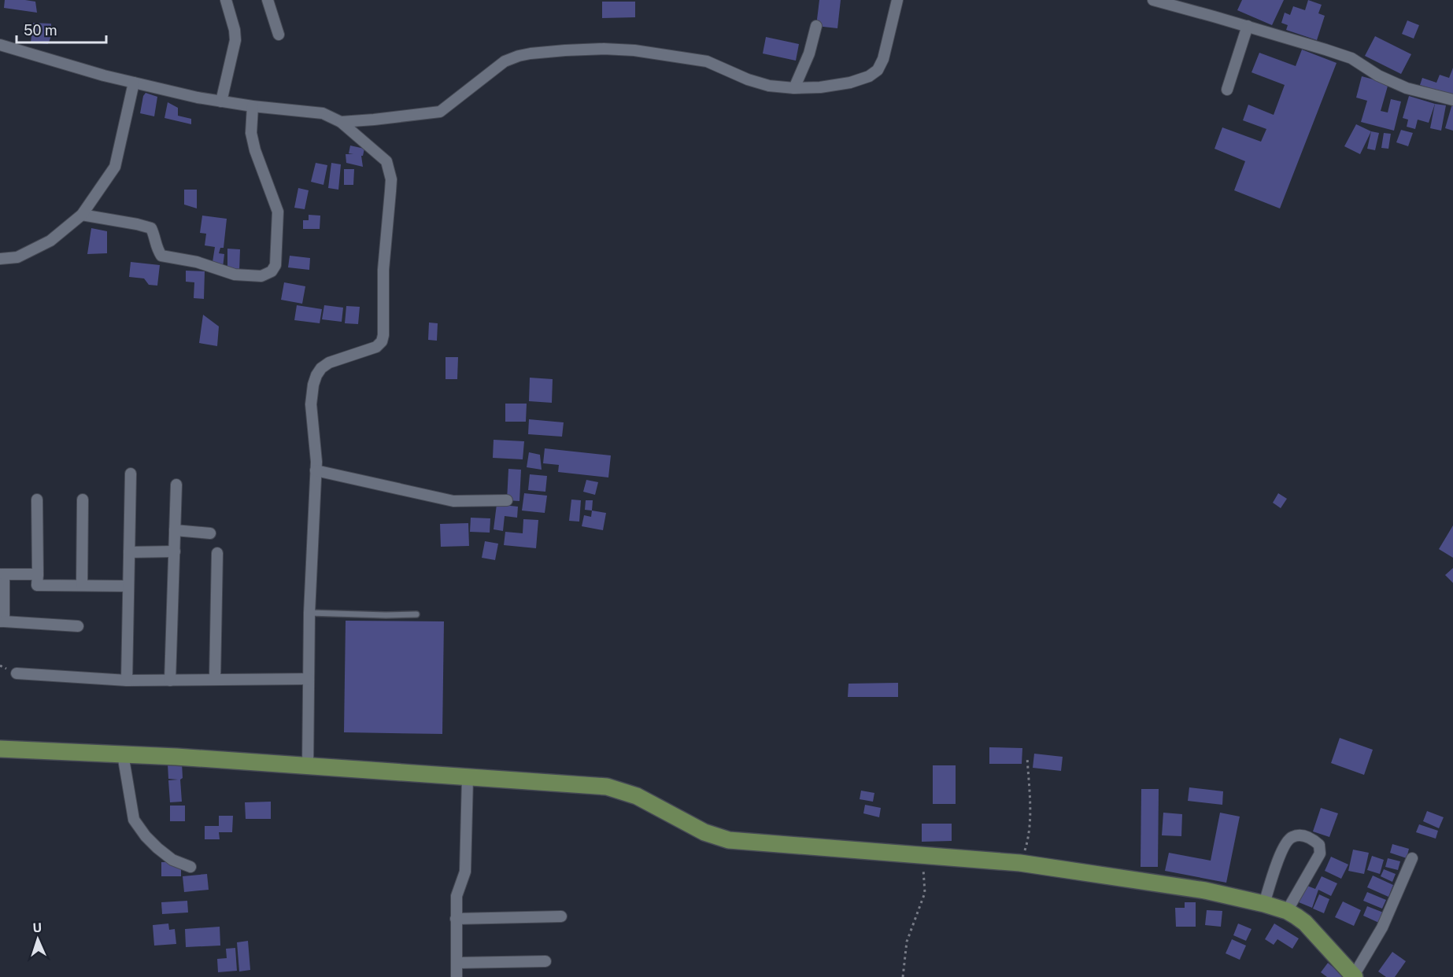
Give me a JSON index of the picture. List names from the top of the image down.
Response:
{
  "scale_bar": "50 m",
  "north": "top"
}
